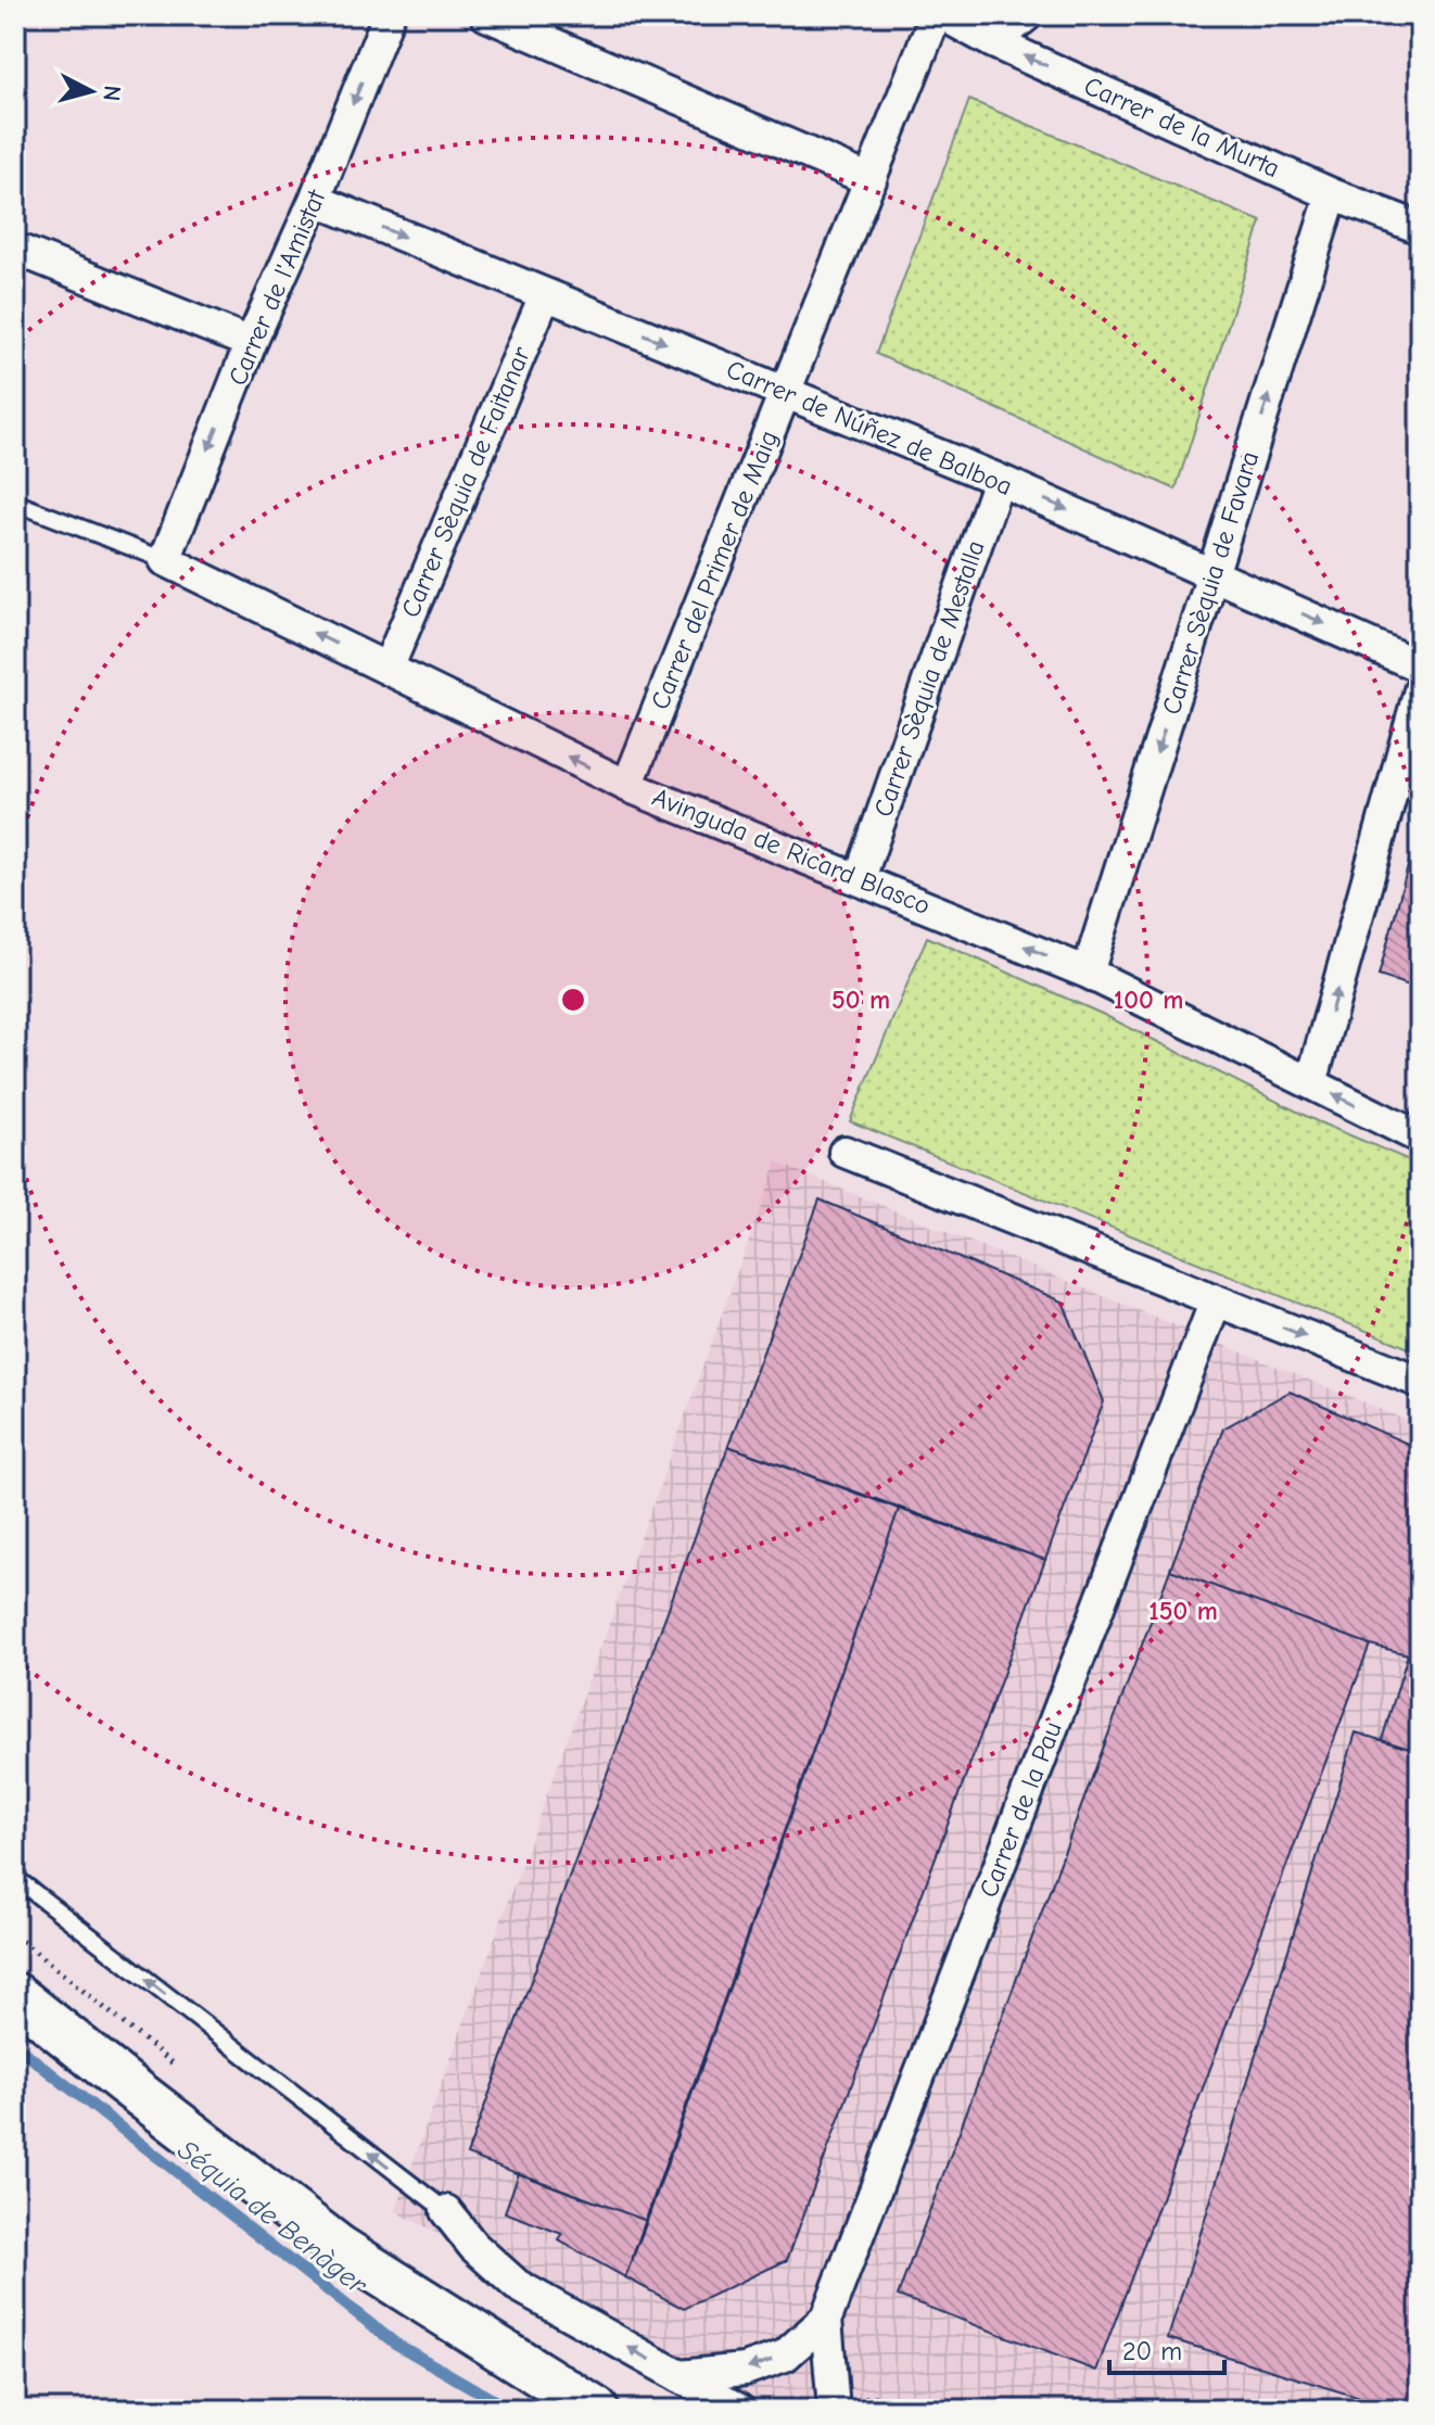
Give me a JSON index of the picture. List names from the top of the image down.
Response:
{
  "streets": {
    "street": [
      "Carrer de la Murta",
      "Carrer de l'Amistat",
      "Carrer de Núñez de Balboa",
      "Carrer Sèquia de Faitanar",
      "Carrer del Primer de Maig",
      "Carrer Sèquia de Favara",
      "Carrer Sèquia de Mestalla",
      "Avinguda de Ricard Blasco",
      "Carrer de la Pau"
    ]
  },
  "crossings": [
    ["Carrer de la Murta", "Carrer Sèquia de Favara"],
    ["Carrer de l'Amistat", "Carrer de Núñez de Balboa"],
    ["Carrer de l'Amistat", "Avinguda de Ricard Blasco"],
    ["Carrer de Núñez de Balboa", "Carrer Sèquia de Faitanar"],
    ["Carrer de Núñez de Balboa", "Carrer del Primer de Maig"],
    ["Carrer de Núñez de Balboa", "Carrer Sèquia de Favara"],
    ["Carrer de Núñez de Balboa", "Carrer Sèquia de Mestalla"],
    ["Carrer Sèquia de Faitanar", "Avinguda de Ricard Blasco"],
    ["Carrer del Primer de Maig", "Avinguda de Ricard Blasco"],
    ["Carrer Sèquia de Favara", "Avinguda de Ricard Blasco"],
    ["Carrer Sèquia de Mestalla", "Avinguda de Ricard Blasco"]
  ],
  "one_way": ["Carrer de la Murta", "Carrer de l'Amistat"],
  "water": ["Séquia de Benàger"],
  "scale_bar": "20 m",
  "north": "right",
  "rings": ["50 m", "100 m", "150 m"]
}
